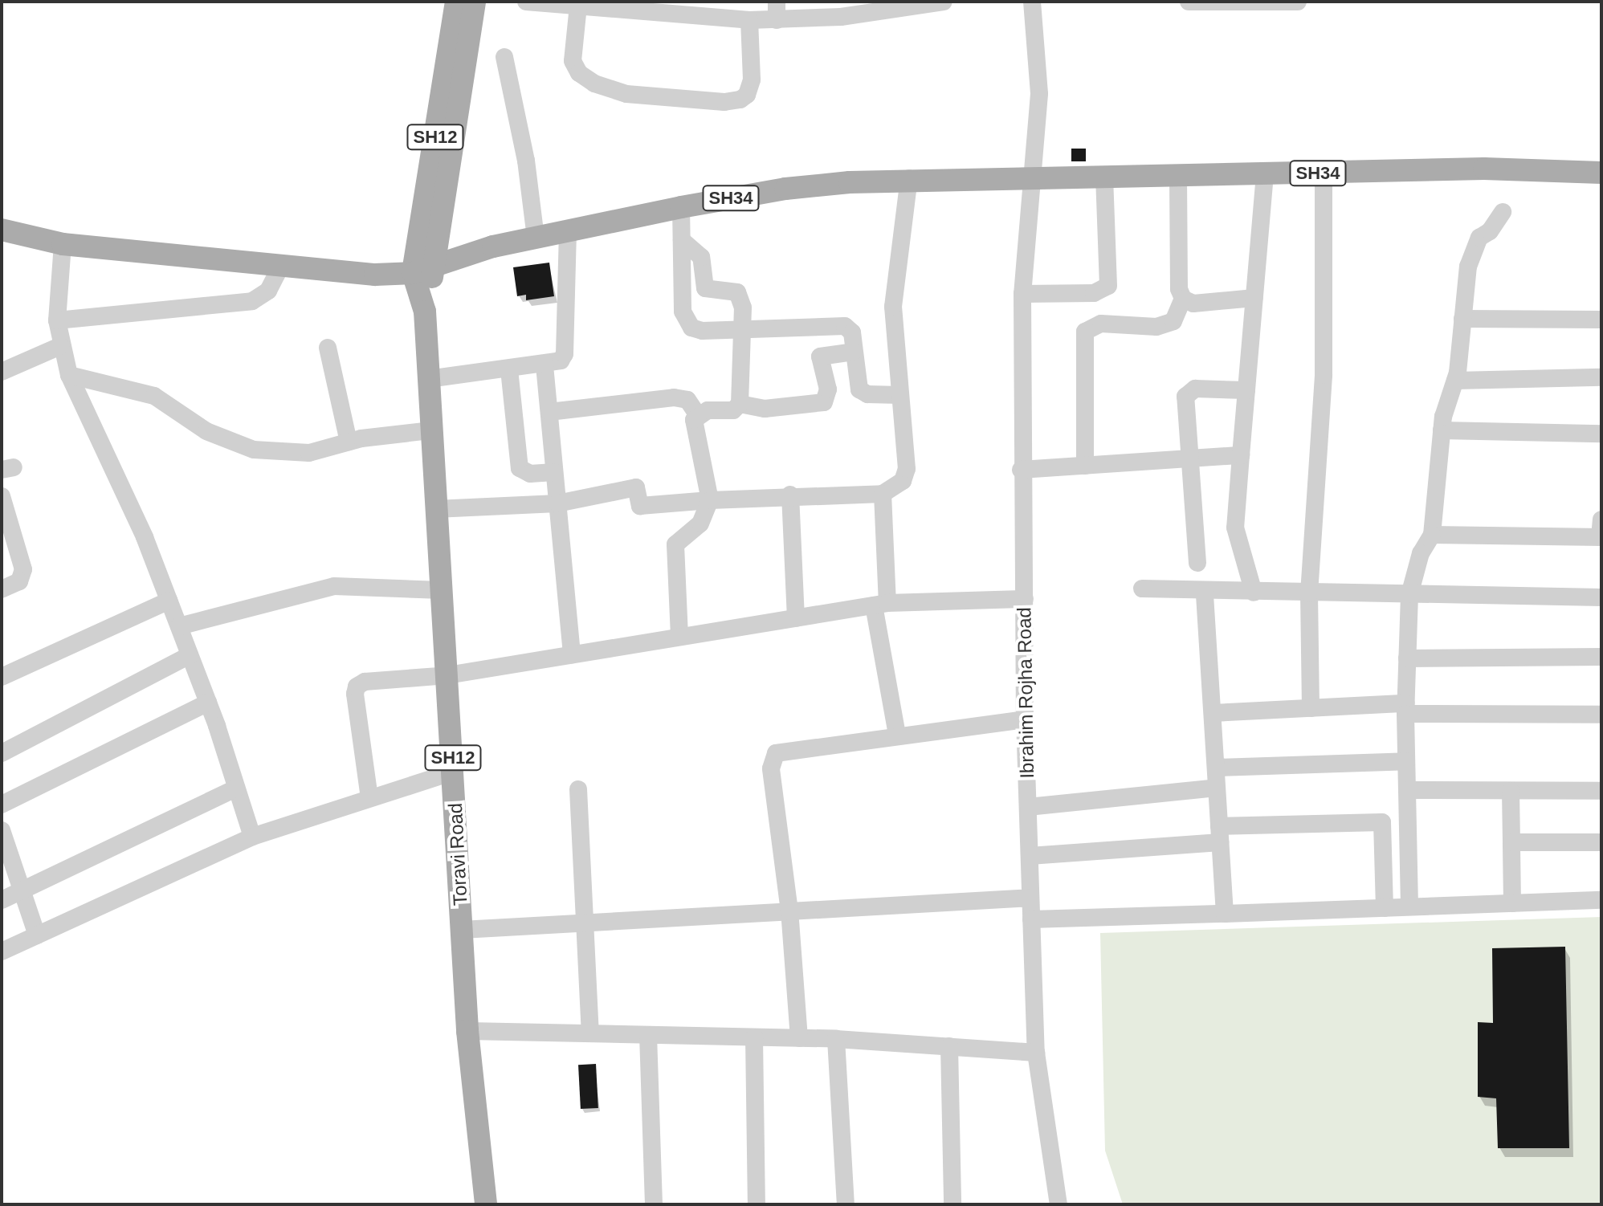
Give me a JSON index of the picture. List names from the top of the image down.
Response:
{
  "streets": {
    "main road": ["SH12", "SH34", "Toravi Road"],
    "street": ["Ibrahim Rojha Road"]
  },
  "crossings": [
    ["SH12", "SH34"],
    ["SH12", "Toravi Road"],
    ["SH34", "Ibrahim Rojha Road"],
    ["SH34", "Toravi Road"]
  ]
}
